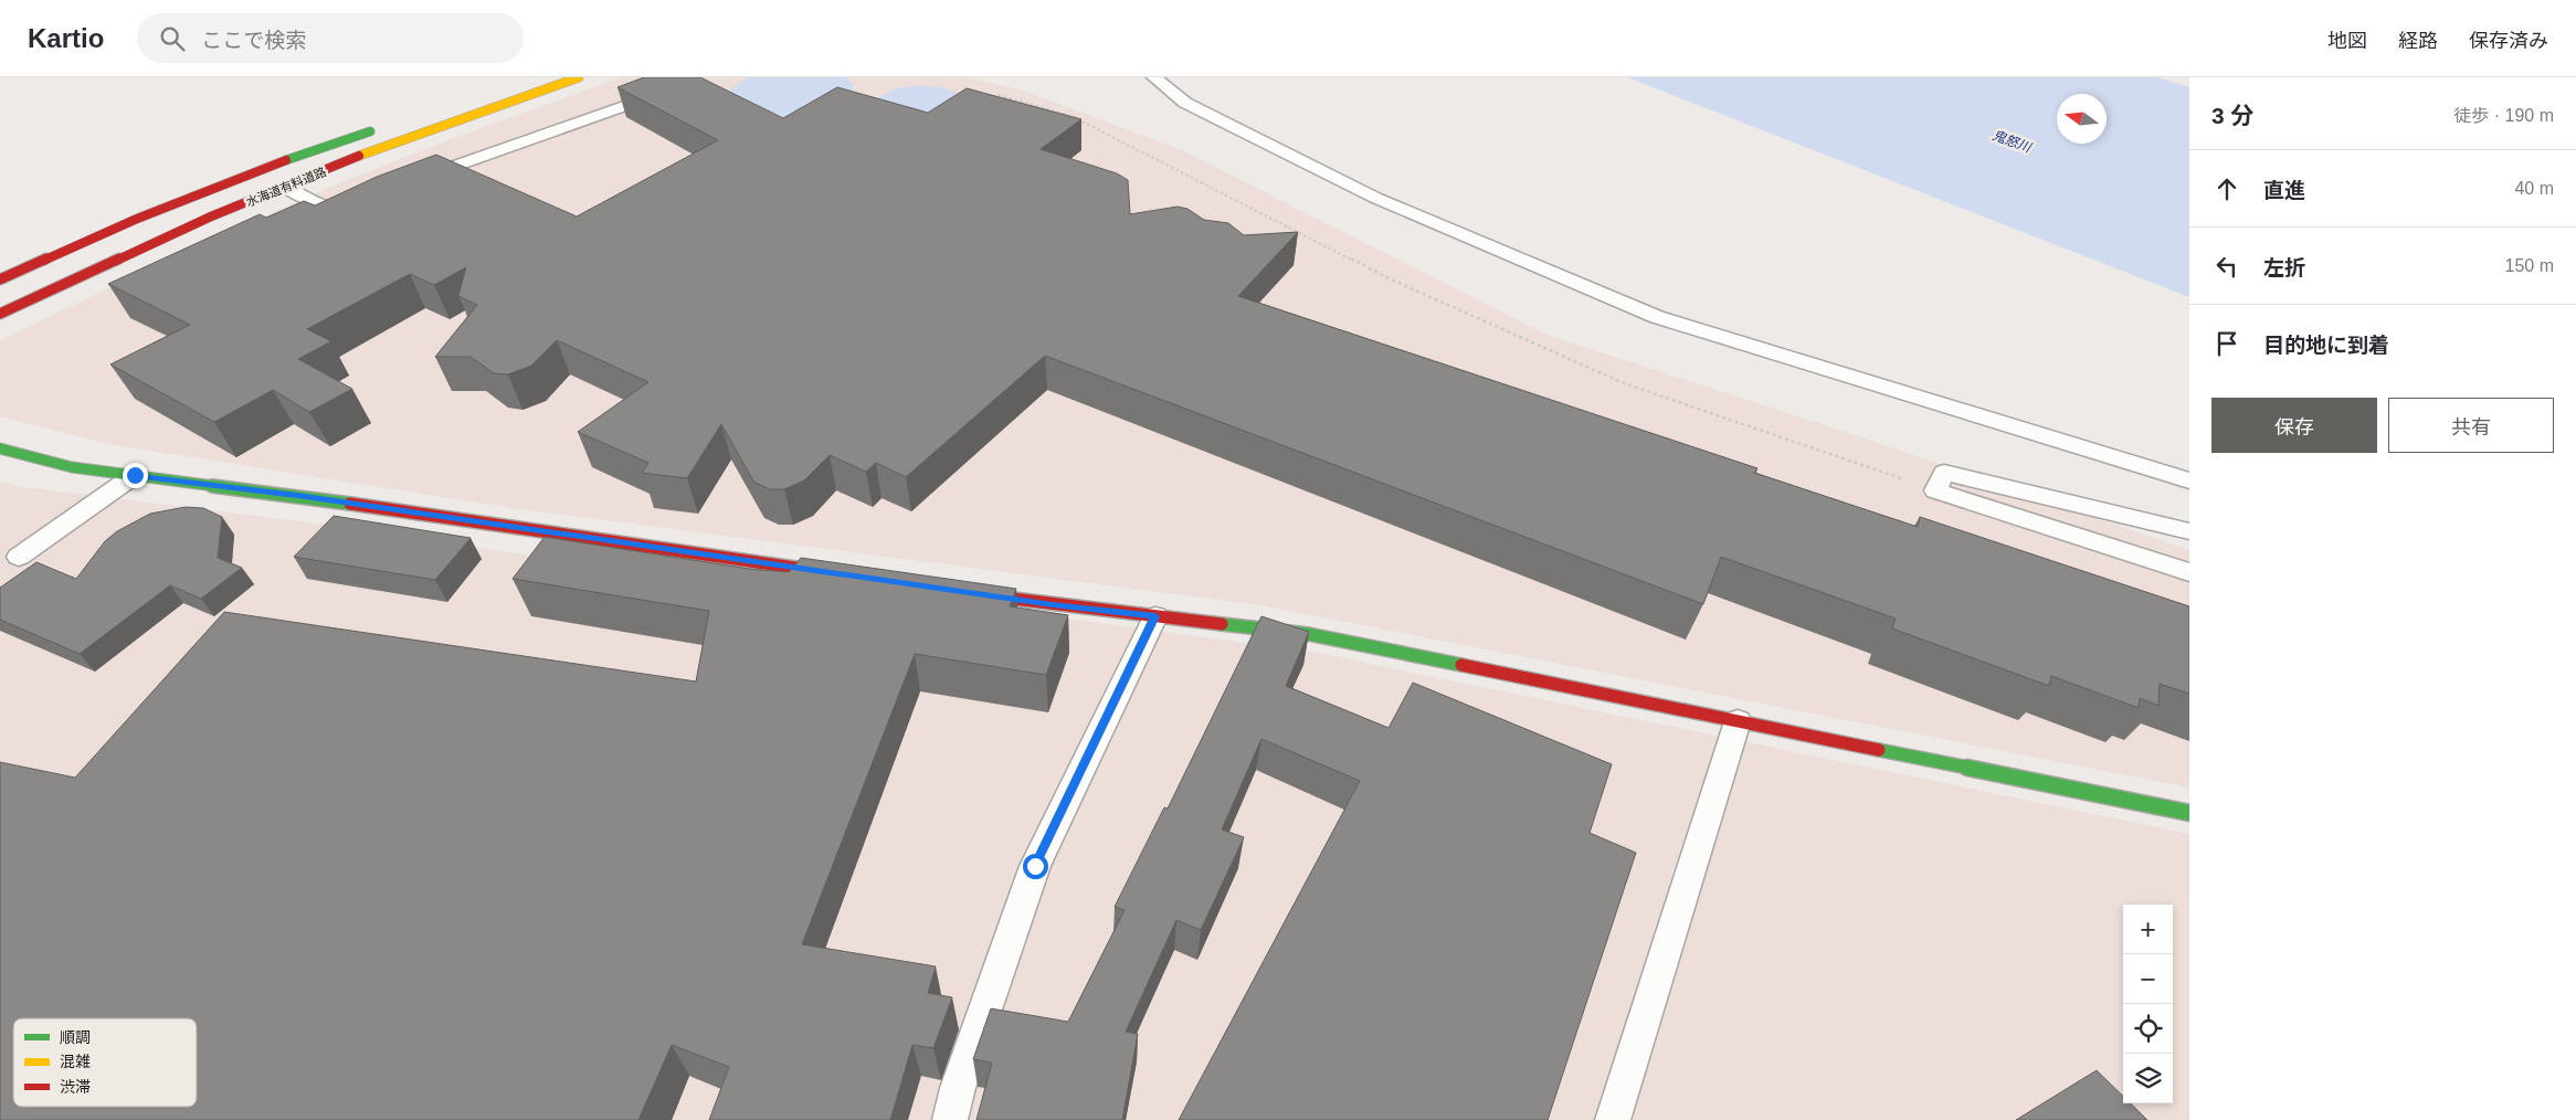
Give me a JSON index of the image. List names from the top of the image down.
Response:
{
  "streets": {
    "main road": ["水海道有料道路"]
  },
  "water": ["鬼怒川"],
  "legend": ["順調", "混雑", "渋滞"],
  "north": "left",
  "page": {
    "header": "Kartio",
    "search": "ここで検索",
    "nav": ["地図", "経路", "保存済み"],
    "heading": ["3 分", "徒歩 · 190 m"],
    "list": [
      ["直進", "40 m"],
      ["左折", "150 m"],
      "目的地に到着"
    ],
    "buttons": ["保存", "共有"],
    "map_buttons": ["+", "−"]
  }
}
